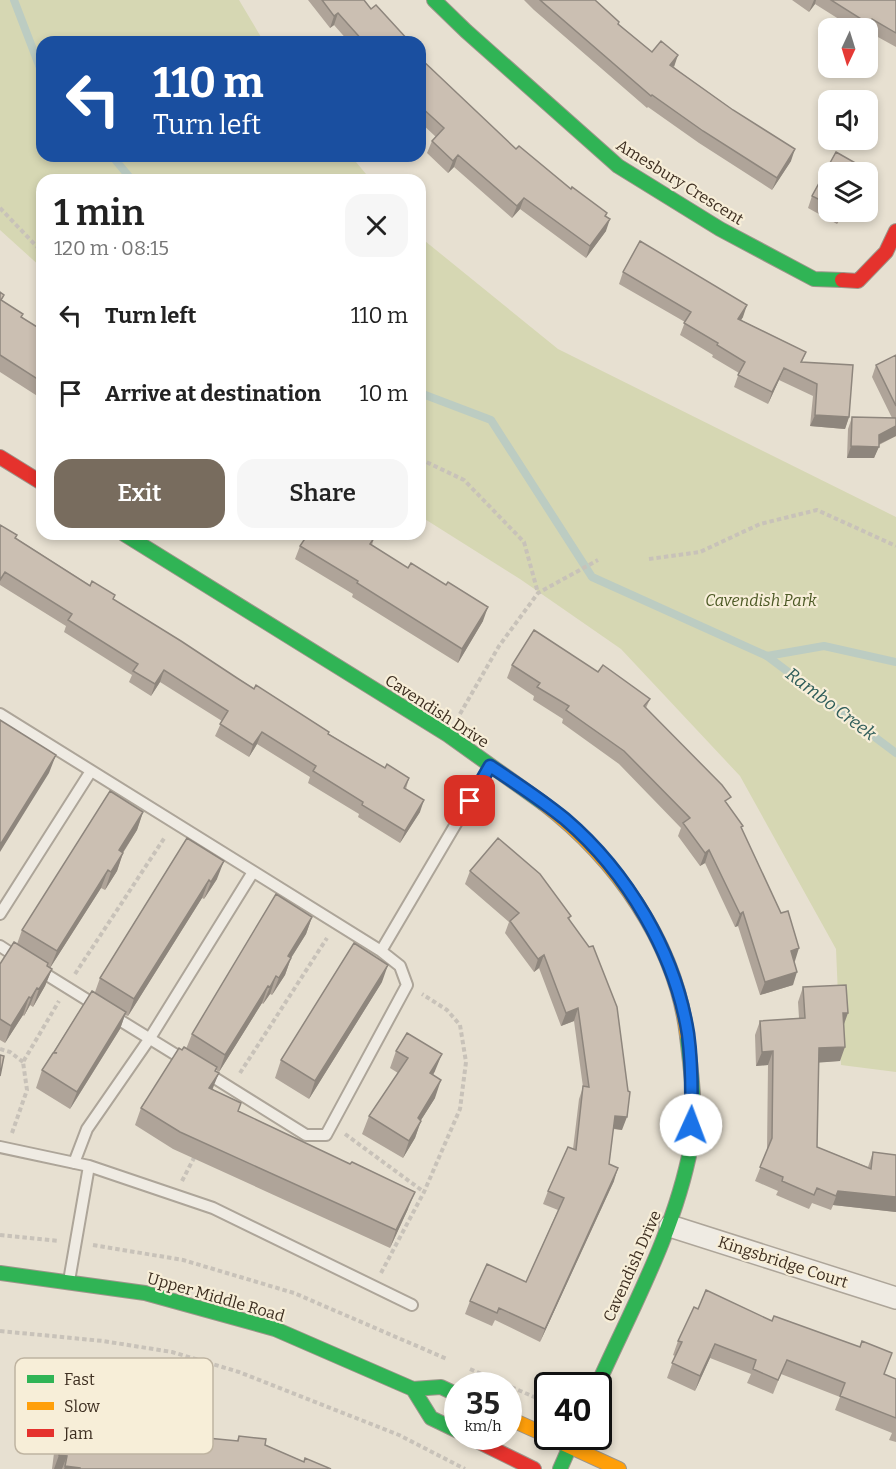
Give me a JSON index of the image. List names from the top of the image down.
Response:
{
  "streets": {
    "street": [
      "Amesbury Crescent",
      "Cavendish Drive",
      "Kingsbridge Court",
      "Upper Middle Road"
    ]
  },
  "crossings": [
    ["Cavendish Drive", "Kingsbridge Court"]
  ],
  "water": ["Rambo Creek"],
  "parks": ["Cavendish Park"],
  "legend": ["Fast", "Slow", "Jam"],
  "north": "bottom",
  "page": {
    "turn": ["110 m", "Turn left"],
    "heading": ["1 min", "120 m · 08:15"],
    "list": [
      {
        "name": "Turn left",
        "value": "110 m"
      },
      {
        "name": "Arrive at destination",
        "value": "10 m"
      }
    ],
    "buttons": ["Exit", "Share"],
    "speed": "35 km/h",
    "limit": "40"
  }
}
